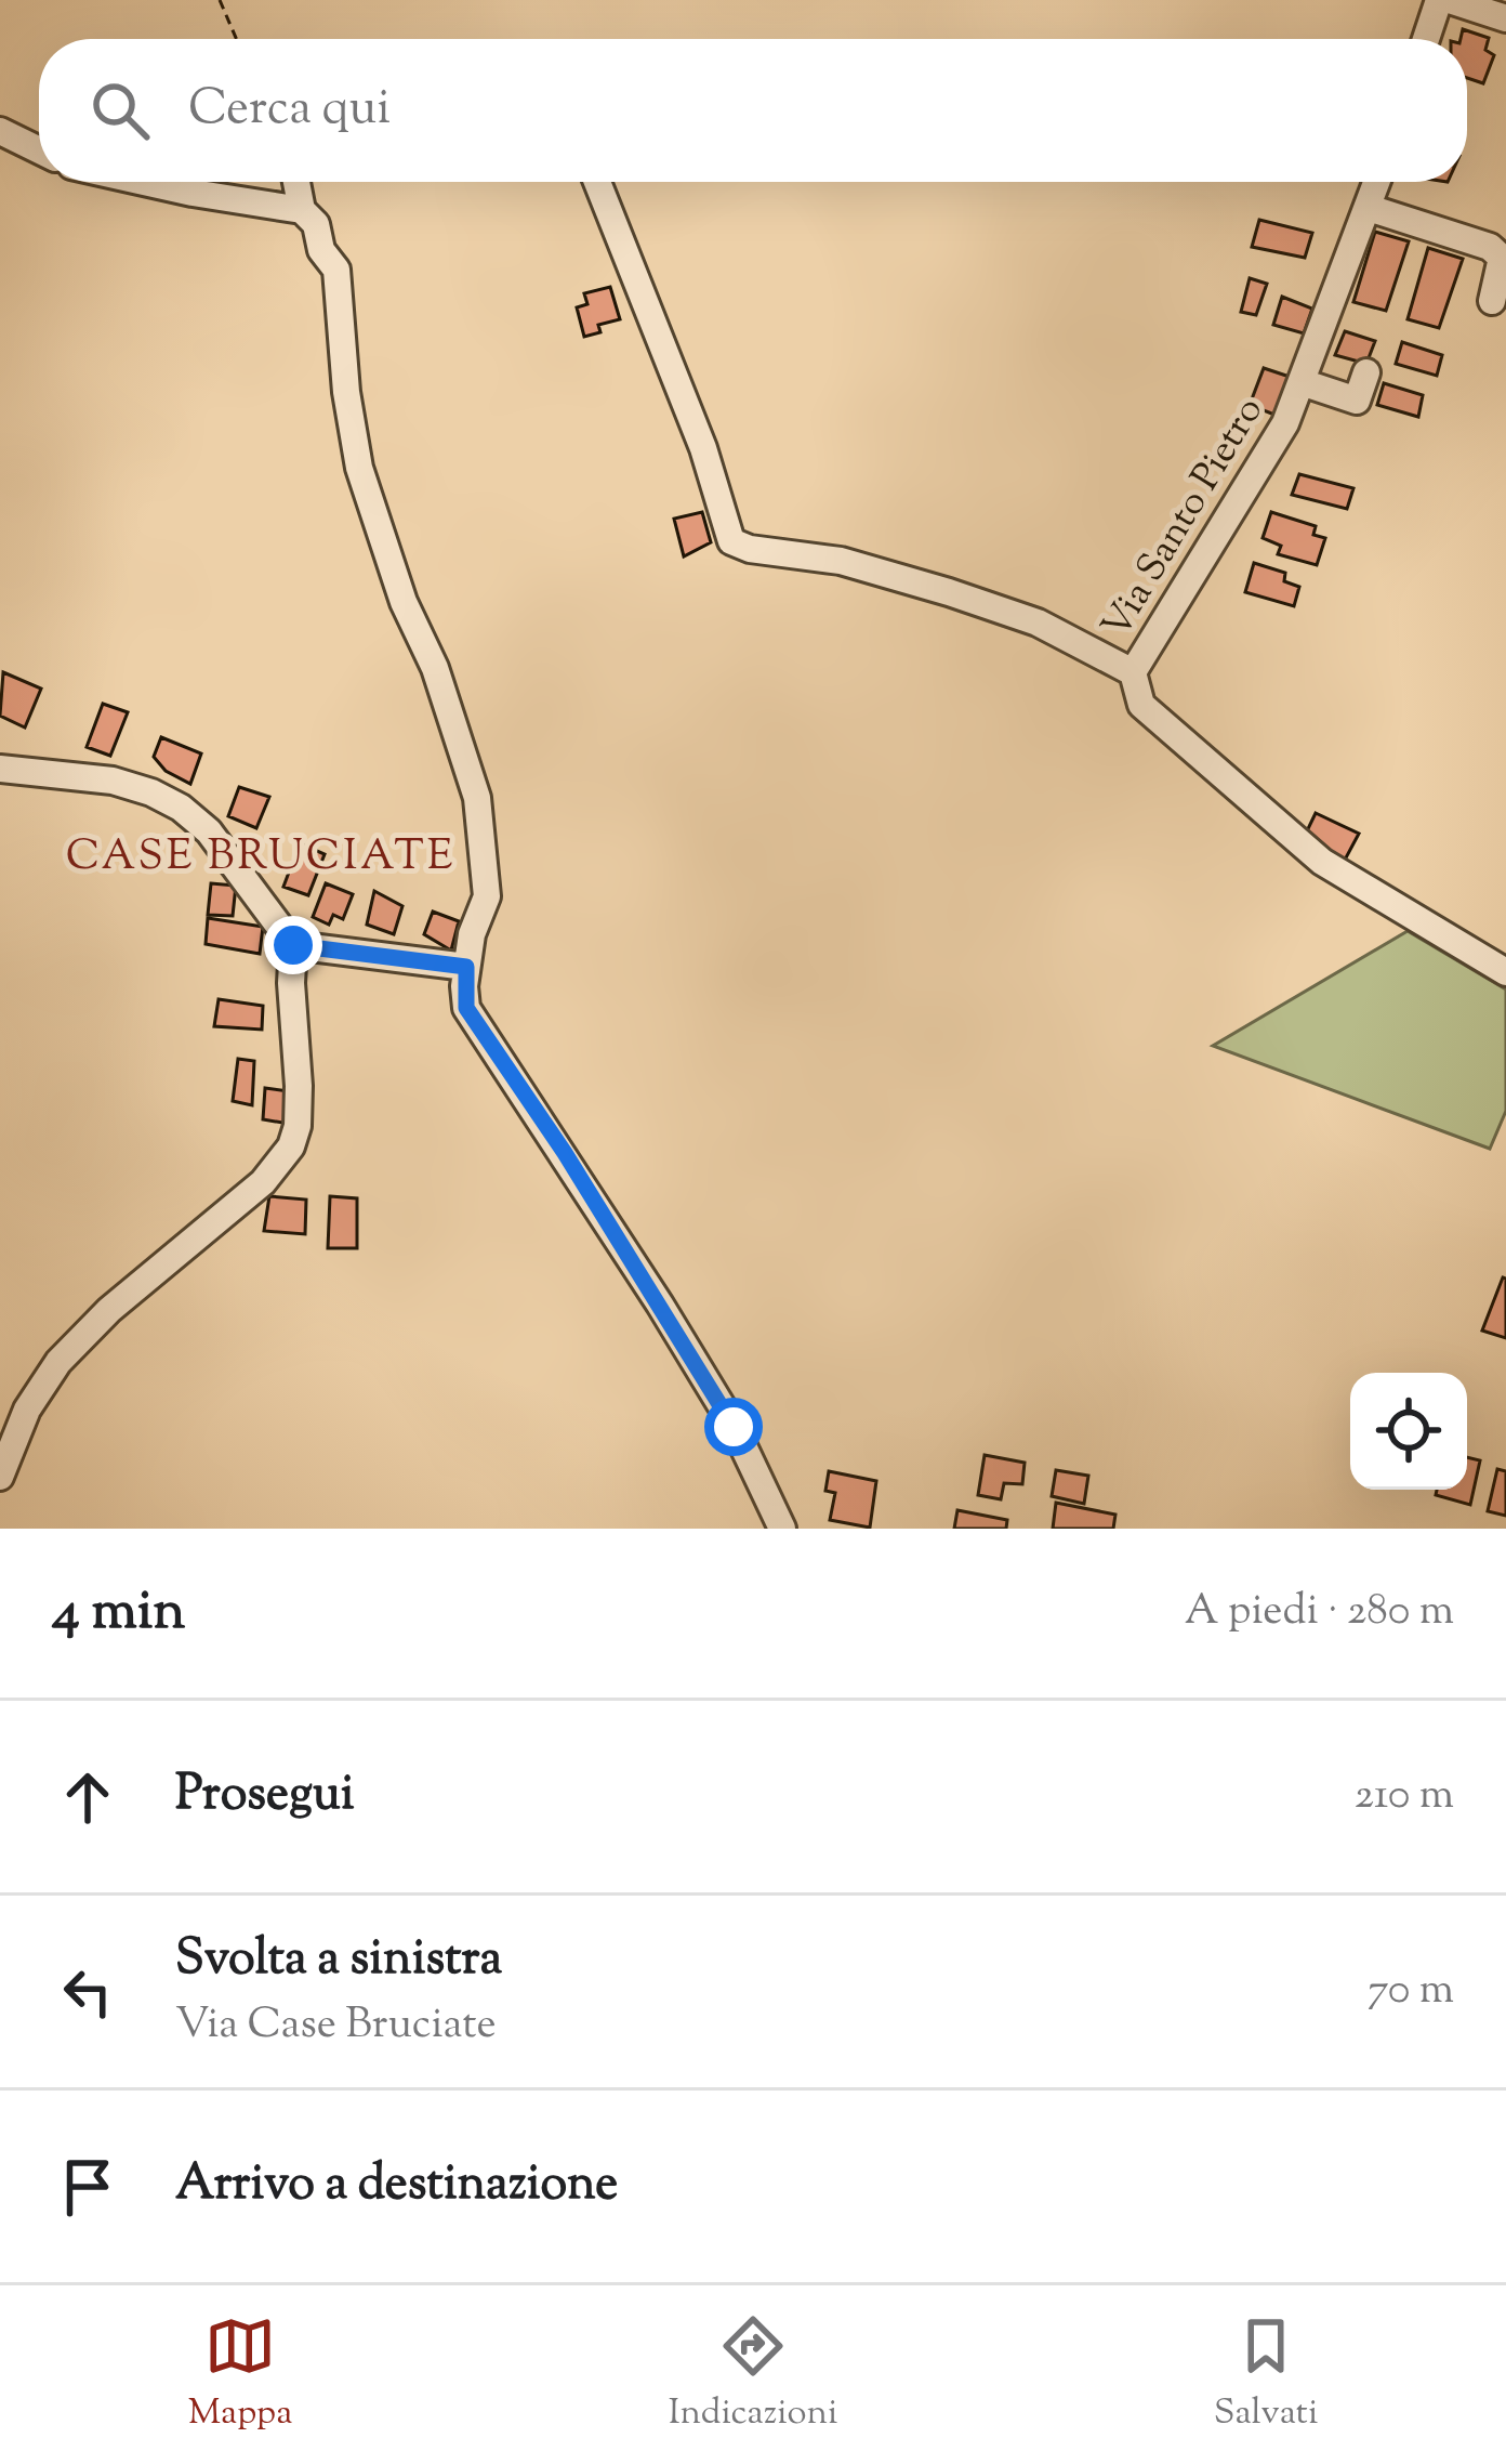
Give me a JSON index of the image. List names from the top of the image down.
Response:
{
  "streets": {
    "street": ["Via Santo Pietro"]
  },
  "districts": ["CASE BRUCIATE"],
  "page": {
    "search": "Cerca qui",
    "heading": ["4 min", "A piedi · 280 m"],
    "list": [
      ["Prosegui", "210 m"],
      ["Svolta a sinistra", "Via Case Bruciate", "70 m"],
      "Arrivo a destinazione"
    ],
    "nav": ["Mappa", "Indicazioni", "Salvati"]
  }
}
